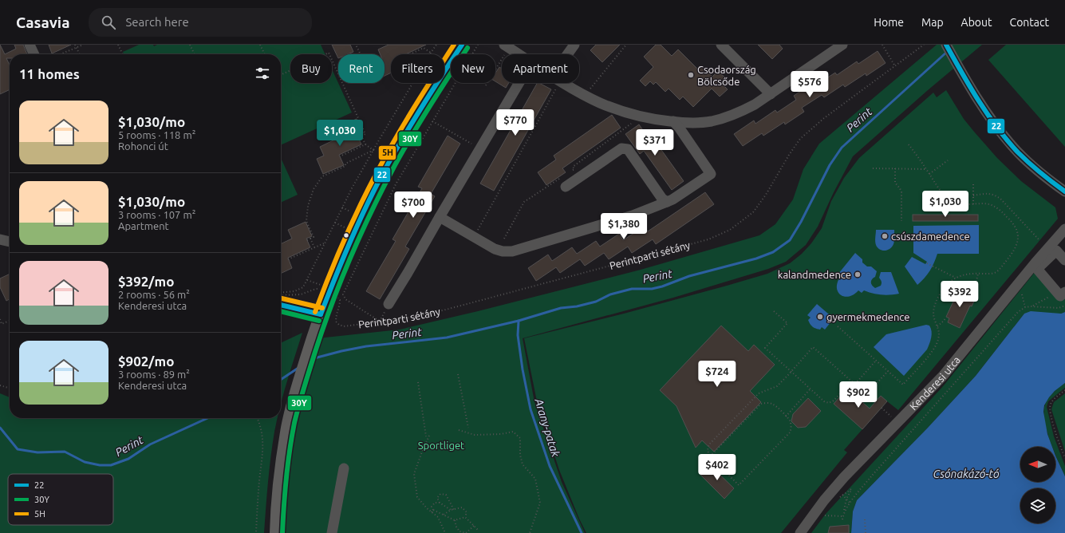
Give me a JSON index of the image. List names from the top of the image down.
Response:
{
  "streets": {
    "street": ["Kenderesi utca"],
    "path": ["Perintparti sétány"]
  },
  "water": ["Perint", "Arany-patak", "Csónakázó-tó"],
  "parks": ["Sportliget"],
  "places": [
    "Csodaország Bölcsőde",
    "csúszdamedence",
    "kalandmedence",
    "gyermekmedence"
  ],
  "lines": ["transit line 22", "transit line 5H", "transit line 30Y"],
  "legend": ["22", "30Y", "5H"],
  "north": "left",
  "page": {
    "header": "Casavia",
    "search": "Search here",
    "nav": [
      "Home",
      "Map",
      "About",
      "Contact"
    ],
    "chip": [
      "Buy",
      "Rent",
      "Filters",
      "New",
      "Apartment"
    ],
    "heading": "11 homes",
    "price": [
      "$576",
      "$770",
      "$1,030",
      "$371",
      "$1,030",
      "$700",
      "$1,380",
      "$392",
      "$724",
      "$902",
      "$402"
    ],
    "list": [
      {
        "name": "$1,030/mo",
        "note": "5 rooms · 118 m² · Rohonci út"
      },
      {
        "name": "$1,030/mo",
        "note": "3 rooms · 107 m² · Apartment"
      },
      {
        "name": "$392/mo",
        "note": "2 rooms · 56 m² · Kenderesi utca"
      },
      {
        "name": "$902/mo",
        "note": "3 rooms · 89 m² · Kenderesi utca"
      }
    ]
  }
}
